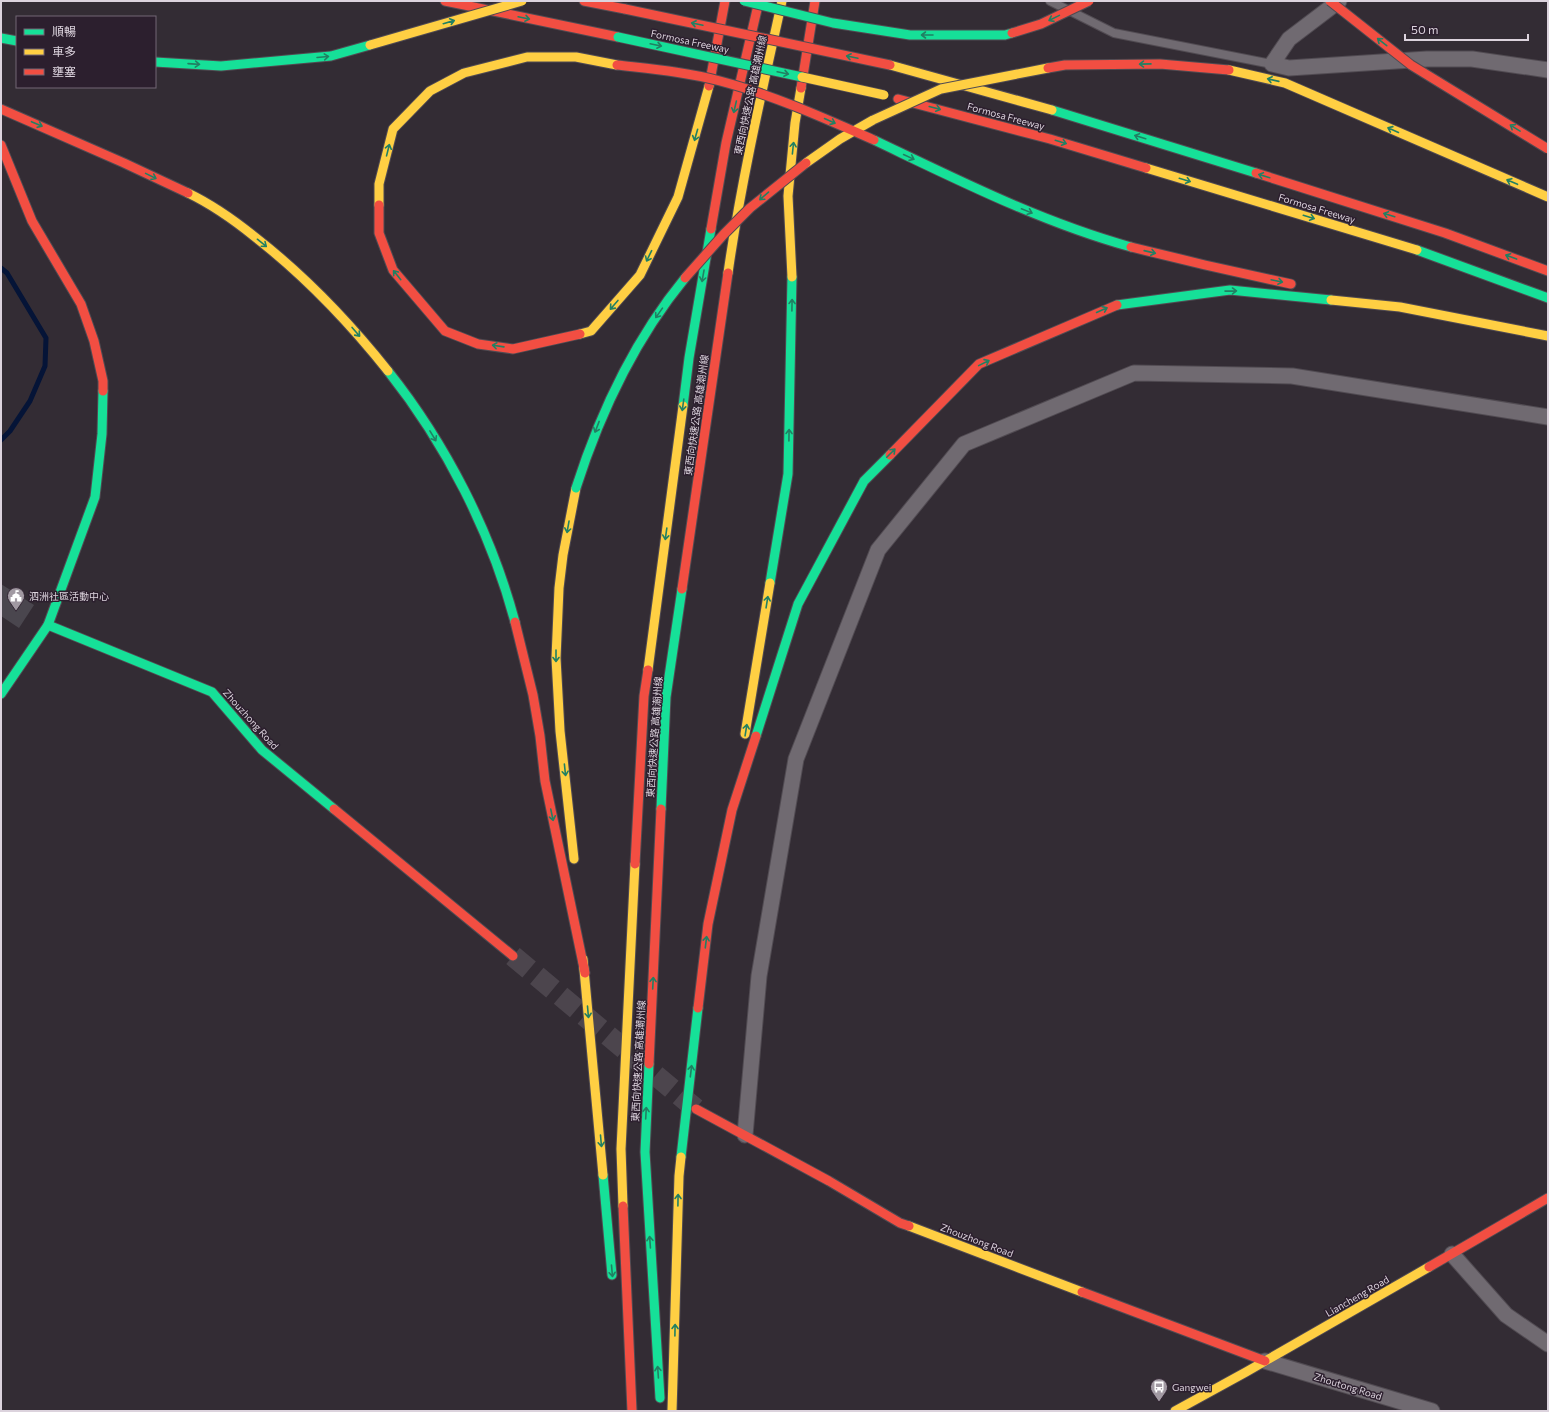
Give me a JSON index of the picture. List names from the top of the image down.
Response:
{
  "streets": {
    "main road": [
      "Formosa Freeway",
      "東西向快速公路 高雄潮州線",
      "Zhouzhong Road",
      "Liancheng Road"
    ],
    "street": ["Zhoutong Road"]
  },
  "crossings": [
    ["Zhouzhong Road", "Liancheng Road"],
    ["Zhouzhong Road", "Zhoutong Road"],
    ["Liancheng Road", "Zhoutong Road"]
  ],
  "places": {
    "public building": ["泗洲社區活動中心"],
    "bus stop": ["Gangwei"]
  },
  "legend": ["順暢", "車多", "壅塞"],
  "scale_bar": "50 m"
}
